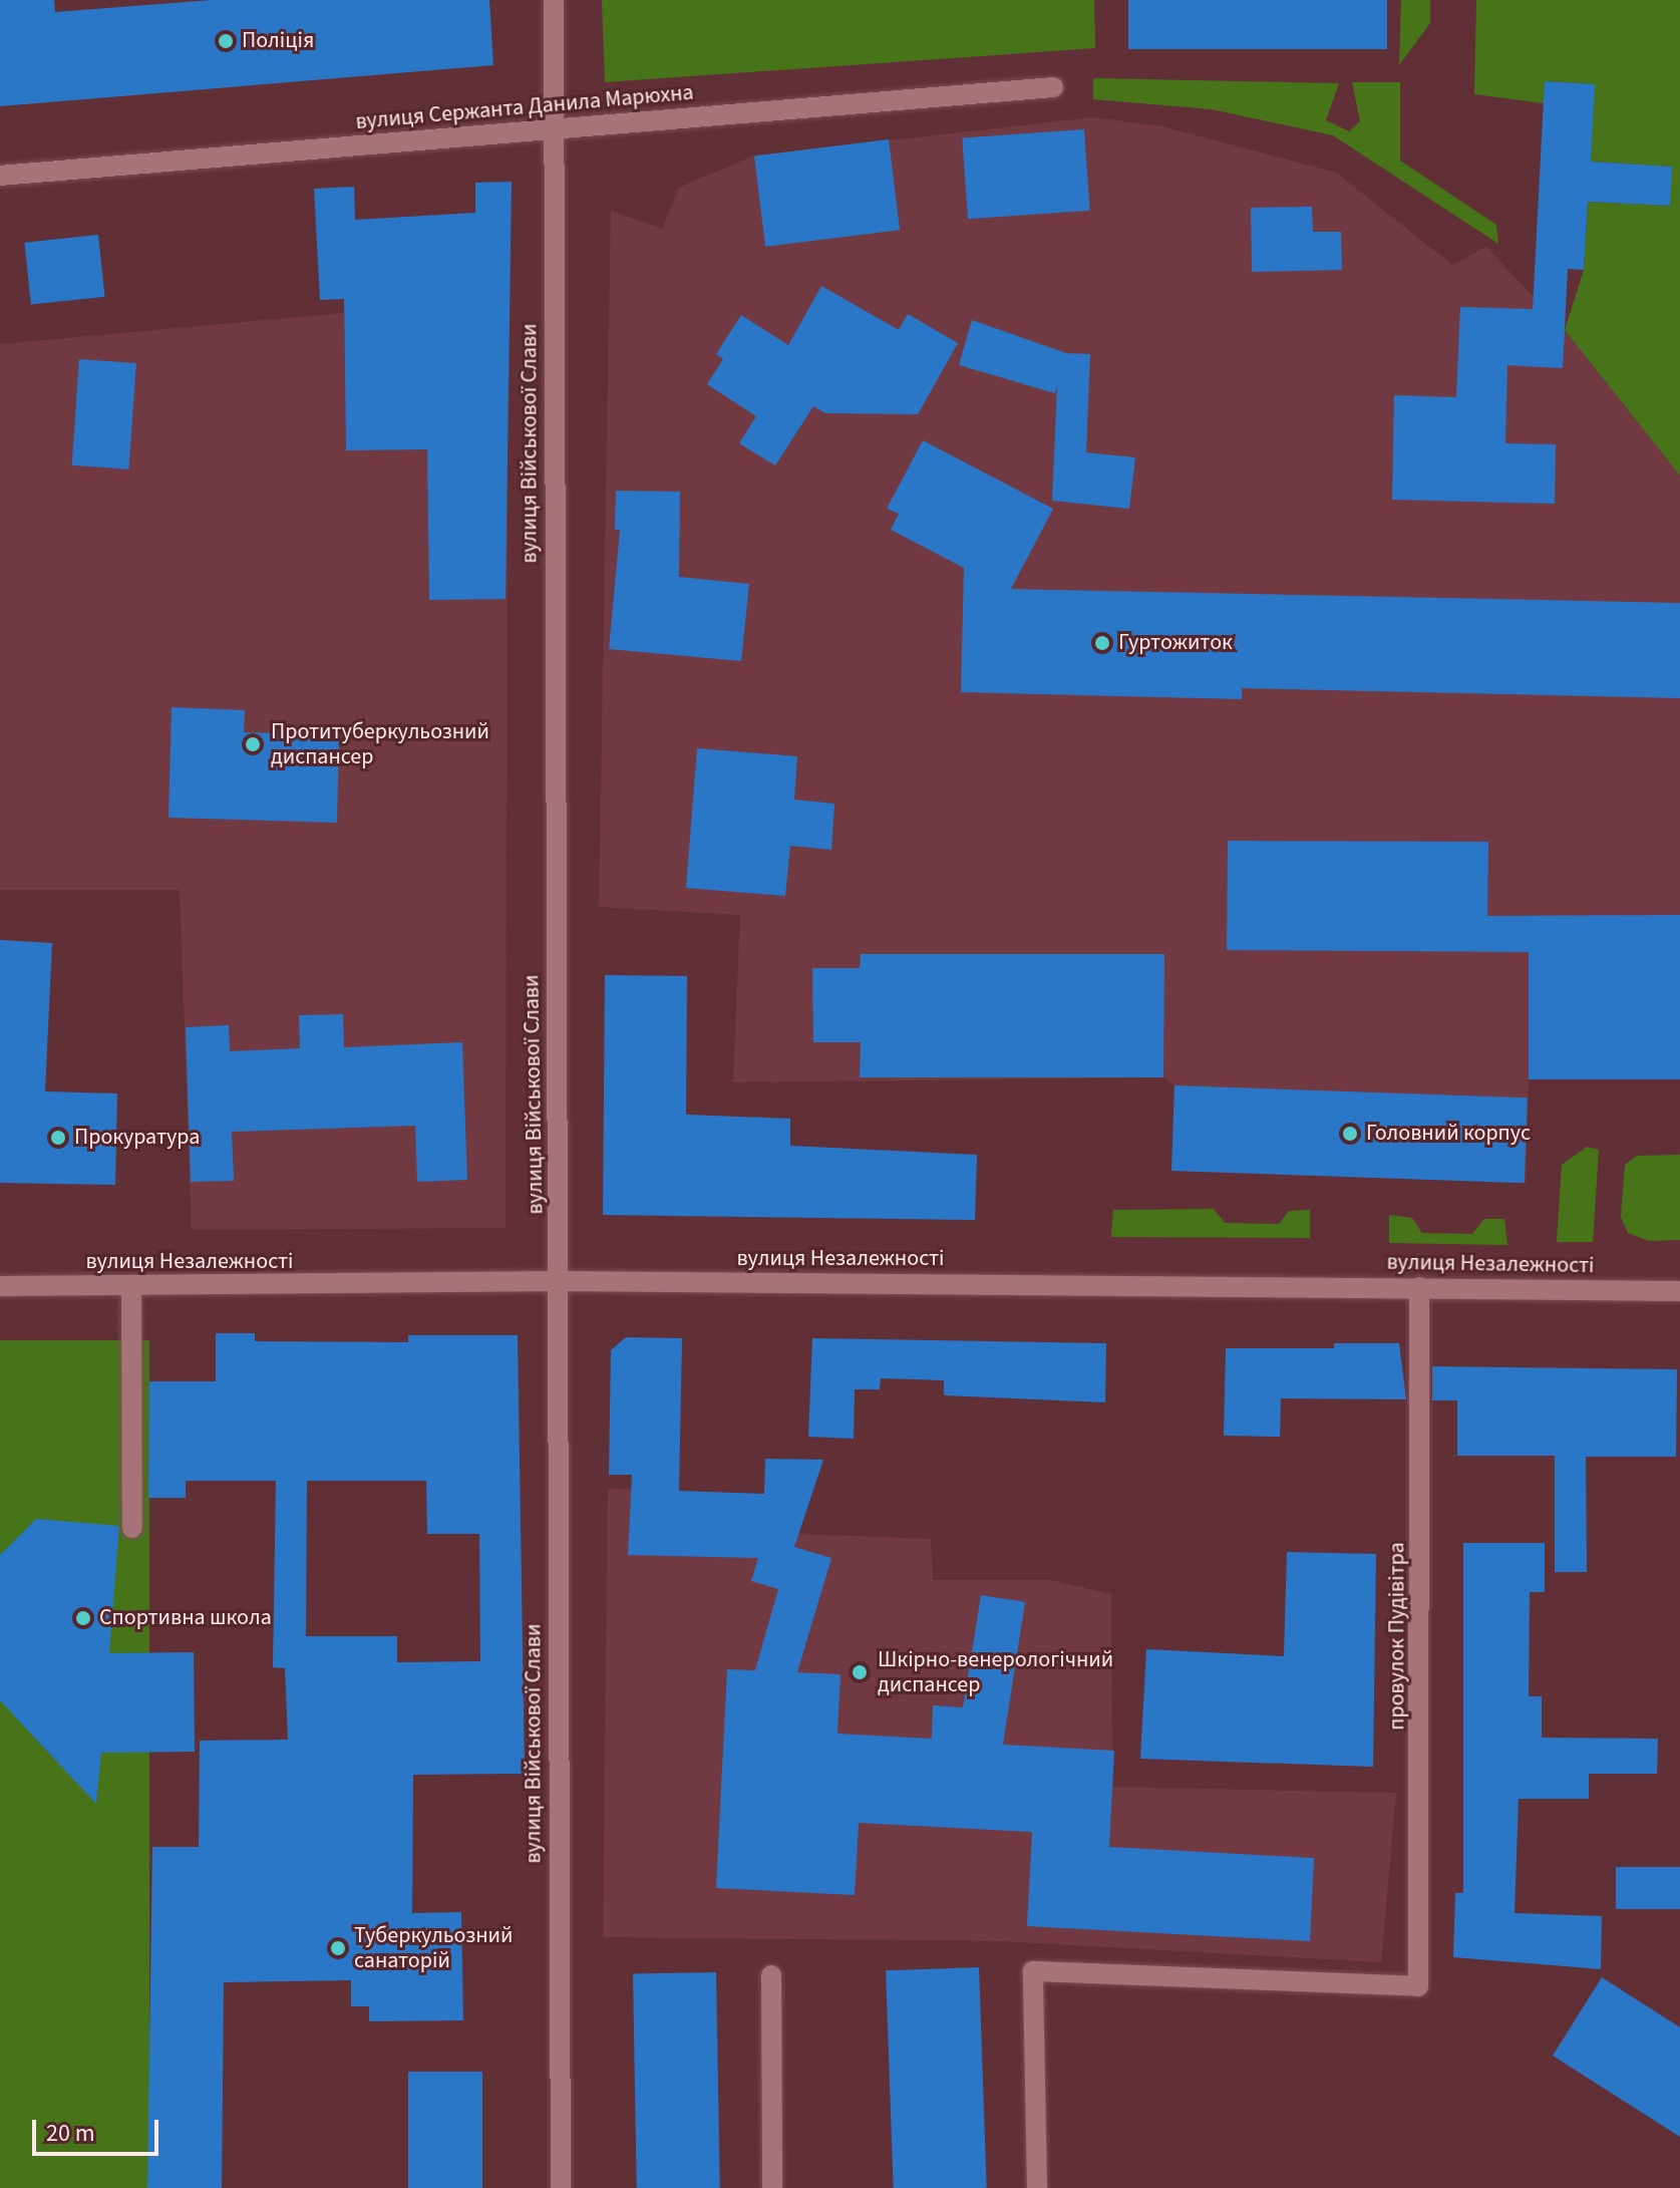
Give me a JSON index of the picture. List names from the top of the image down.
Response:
{
  "streets": {
    "street": [
      "вулиця Сержанта Данила Марюхна",
      "вулиця Військової Слави",
      "вулиця Незалежності",
      "провулок Пудівітра"
    ]
  },
  "crossings": [
    ["вулиця Сержанта Данила Марюхна", "вулиця Військової Слави"],
    ["вулиця Військової Слави", "вулиця Незалежності"],
    ["вулиця Незалежності", "провулок Пудівітра"]
  ],
  "places": [
    "Поліція",
    "Гуртожиток",
    "Протитуберкульозний диспансер",
    "Головний корпус",
    "Прокуратура",
    "Спортивна школа",
    "Шкірно-венерологічний диспансер",
    "Туберкульозний санаторій"
  ],
  "scale_bar": "20 m"
}
